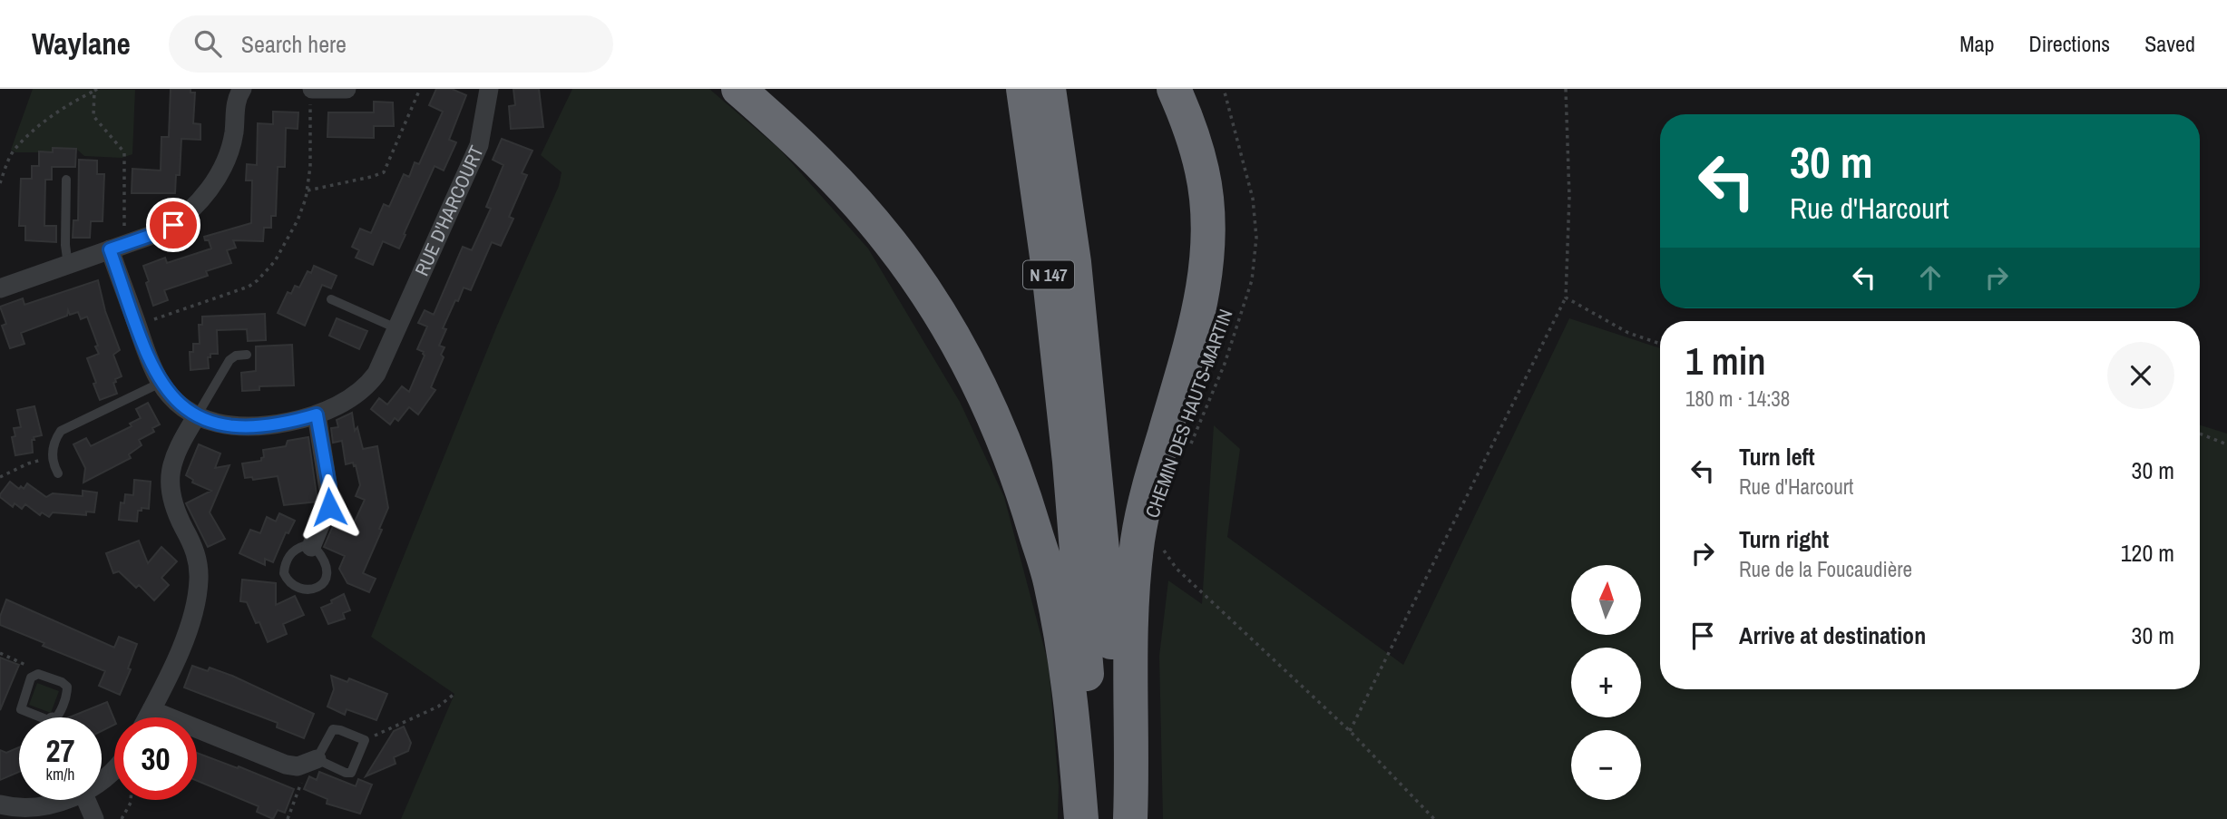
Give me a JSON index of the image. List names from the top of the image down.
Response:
{
  "streets": {
    "highway": ["N 147"],
    "street": ["RUE D'HARCOURT"],
    "path": ["CHEMIN DES HAUTS-MARTIN"]
  },
  "north": "top",
  "page": {
    "header": "Waylane",
    "search": "Search here",
    "nav": ["Map", "Directions", "Saved"],
    "turn": ["30 m", "Rue d'Harcourt"],
    "heading": ["1 min", "180 m · 14:38"],
    "list": [
      {
        "name": "Turn left",
        "note": "Rue d'Harcourt",
        "value": "30 m"
      },
      {
        "name": "Turn right",
        "note": "Rue de la Foucaudière",
        "value": "120 m"
      },
      {
        "name": "Arrive at destination",
        "value": "30 m"
      }
    ],
    "map_buttons": ["+", "−"],
    "speed": "27 km/h",
    "limit": "30"
  }
}
